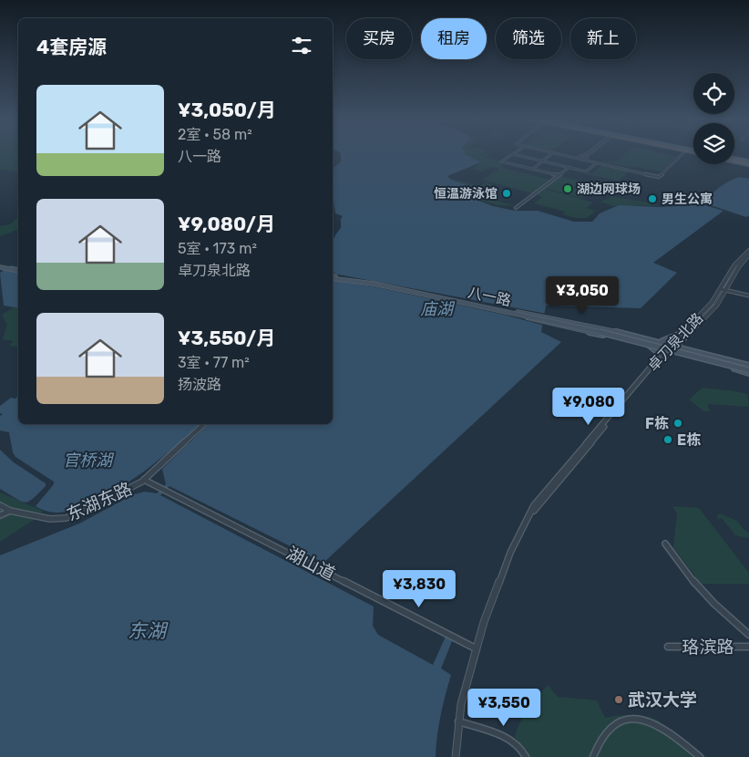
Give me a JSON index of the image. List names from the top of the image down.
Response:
{
  "streets": {
    "main road": ["八一路"],
    "street": [
      "卓刀泉北路",
      "东湖东路",
      "湖山道",
      "珞滨路"
    ]
  },
  "crossings": [
    ["卓刀泉北路", "湖山道"],
    ["东湖东路", "湖山道"]
  ],
  "water": ["庙湖", "官桥湖", "东湖"],
  "places": [
    "湖边网球场",
    "恒温游泳馆",
    "男生公寓",
    "F栋",
    "E栋",
    "武汉大学"
  ],
  "page": {
    "chip": [
      "买房",
      "租房",
      "筛选",
      "新上"
    ],
    "heading": "4套房源",
    "list": [
      {
        "name": "¥3,050/月",
        "note": "2室 · 58 m² · 八一路"
      },
      {
        "name": "¥9,080/月",
        "note": "5室 · 173 m² · 卓刀泉北路"
      },
      {
        "name": "¥3,550/月",
        "note": "3室 · 77 m² · 扬波路"
      }
    ],
    "price": [
      "¥3,050",
      "¥9,080",
      "¥3,830",
      "¥3,550"
    ]
  }
}
